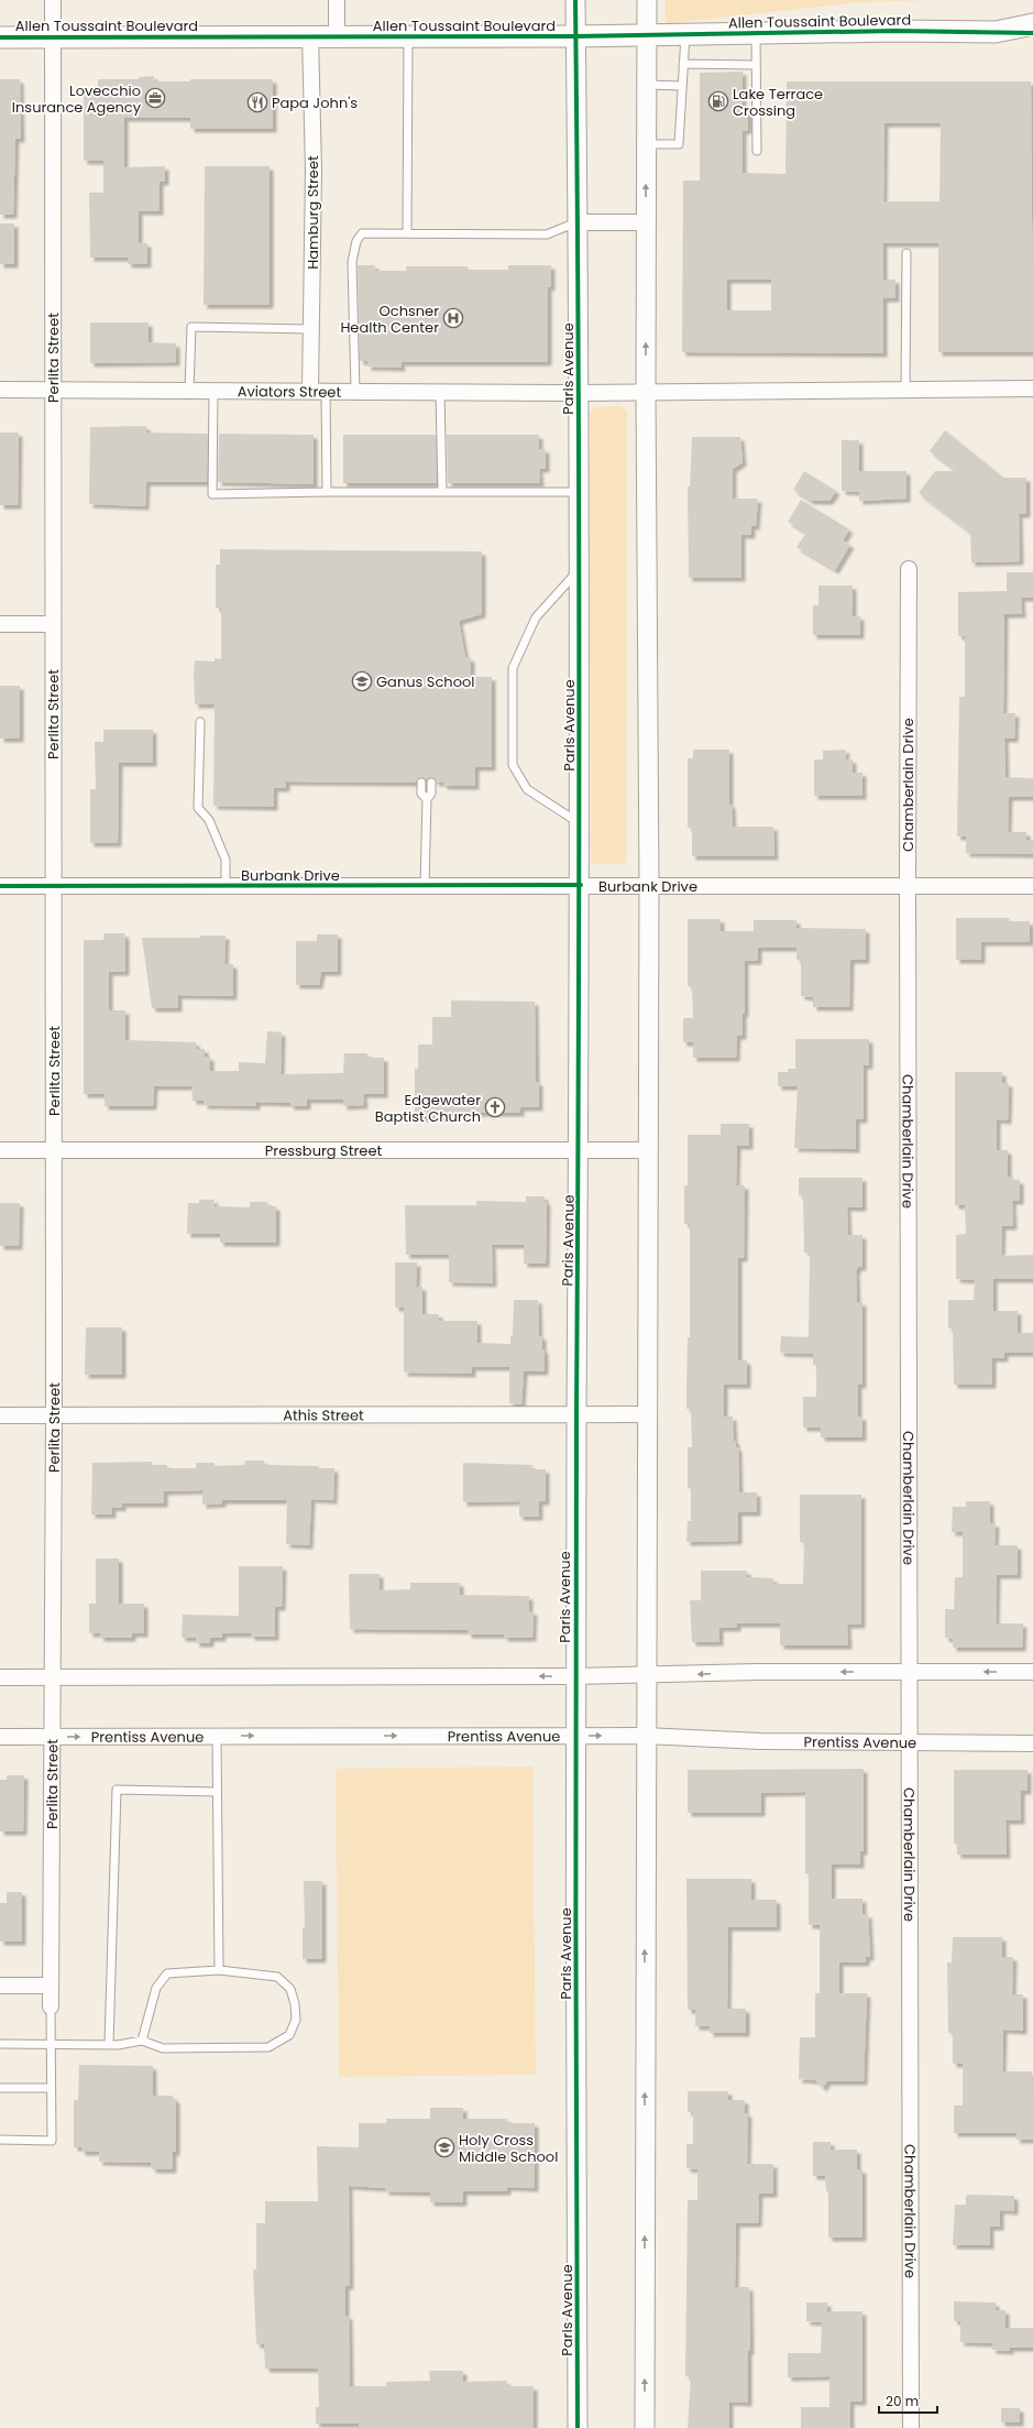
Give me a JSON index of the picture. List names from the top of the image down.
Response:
{
  "streets": {
    "main road": ["Allen Toussaint Boulevard"],
    "street": [
      "Hamburg Street",
      "Perlita Street",
      "Paris Avenue",
      "Aviators Street",
      "Chamberlain Drive",
      "Burbank Drive",
      "Pressburg Street",
      "Athis Street",
      "Prentiss Avenue"
    ]
  },
  "crossings": [
    ["Allen Toussaint Boulevard", "Hamburg Street"],
    ["Allen Toussaint Boulevard", "Perlita Street"],
    ["Allen Toussaint Boulevard", "Paris Avenue"],
    ["Hamburg Street", "Aviators Street"],
    ["Perlita Street", "Aviators Street"],
    ["Perlita Street", "Burbank Drive"],
    ["Perlita Street", "Pressburg Street"],
    ["Perlita Street", "Athis Street"],
    ["Perlita Street", "Prentiss Avenue"],
    ["Paris Avenue", "Aviators Street"],
    ["Paris Avenue", "Burbank Drive"],
    ["Paris Avenue", "Pressburg Street"],
    ["Paris Avenue", "Athis Street"],
    ["Paris Avenue", "Prentiss Avenue"],
    ["Chamberlain Drive", "Burbank Drive"],
    ["Chamberlain Drive", "Prentiss Avenue"]
  ],
  "places": {
    "office": ["Lovecchio Insurance Agency"],
    "fuel station": ["Lake Terrace Crossing"],
    "restaurant": ["Papa John's"],
    "hospital": ["Ochsner Health Center"],
    "school or university": ["Ganus School", "Holy Cross Middle School"],
    "church": ["Edgewater Baptist Church"]
  },
  "scale_bar": "20 m"
}
